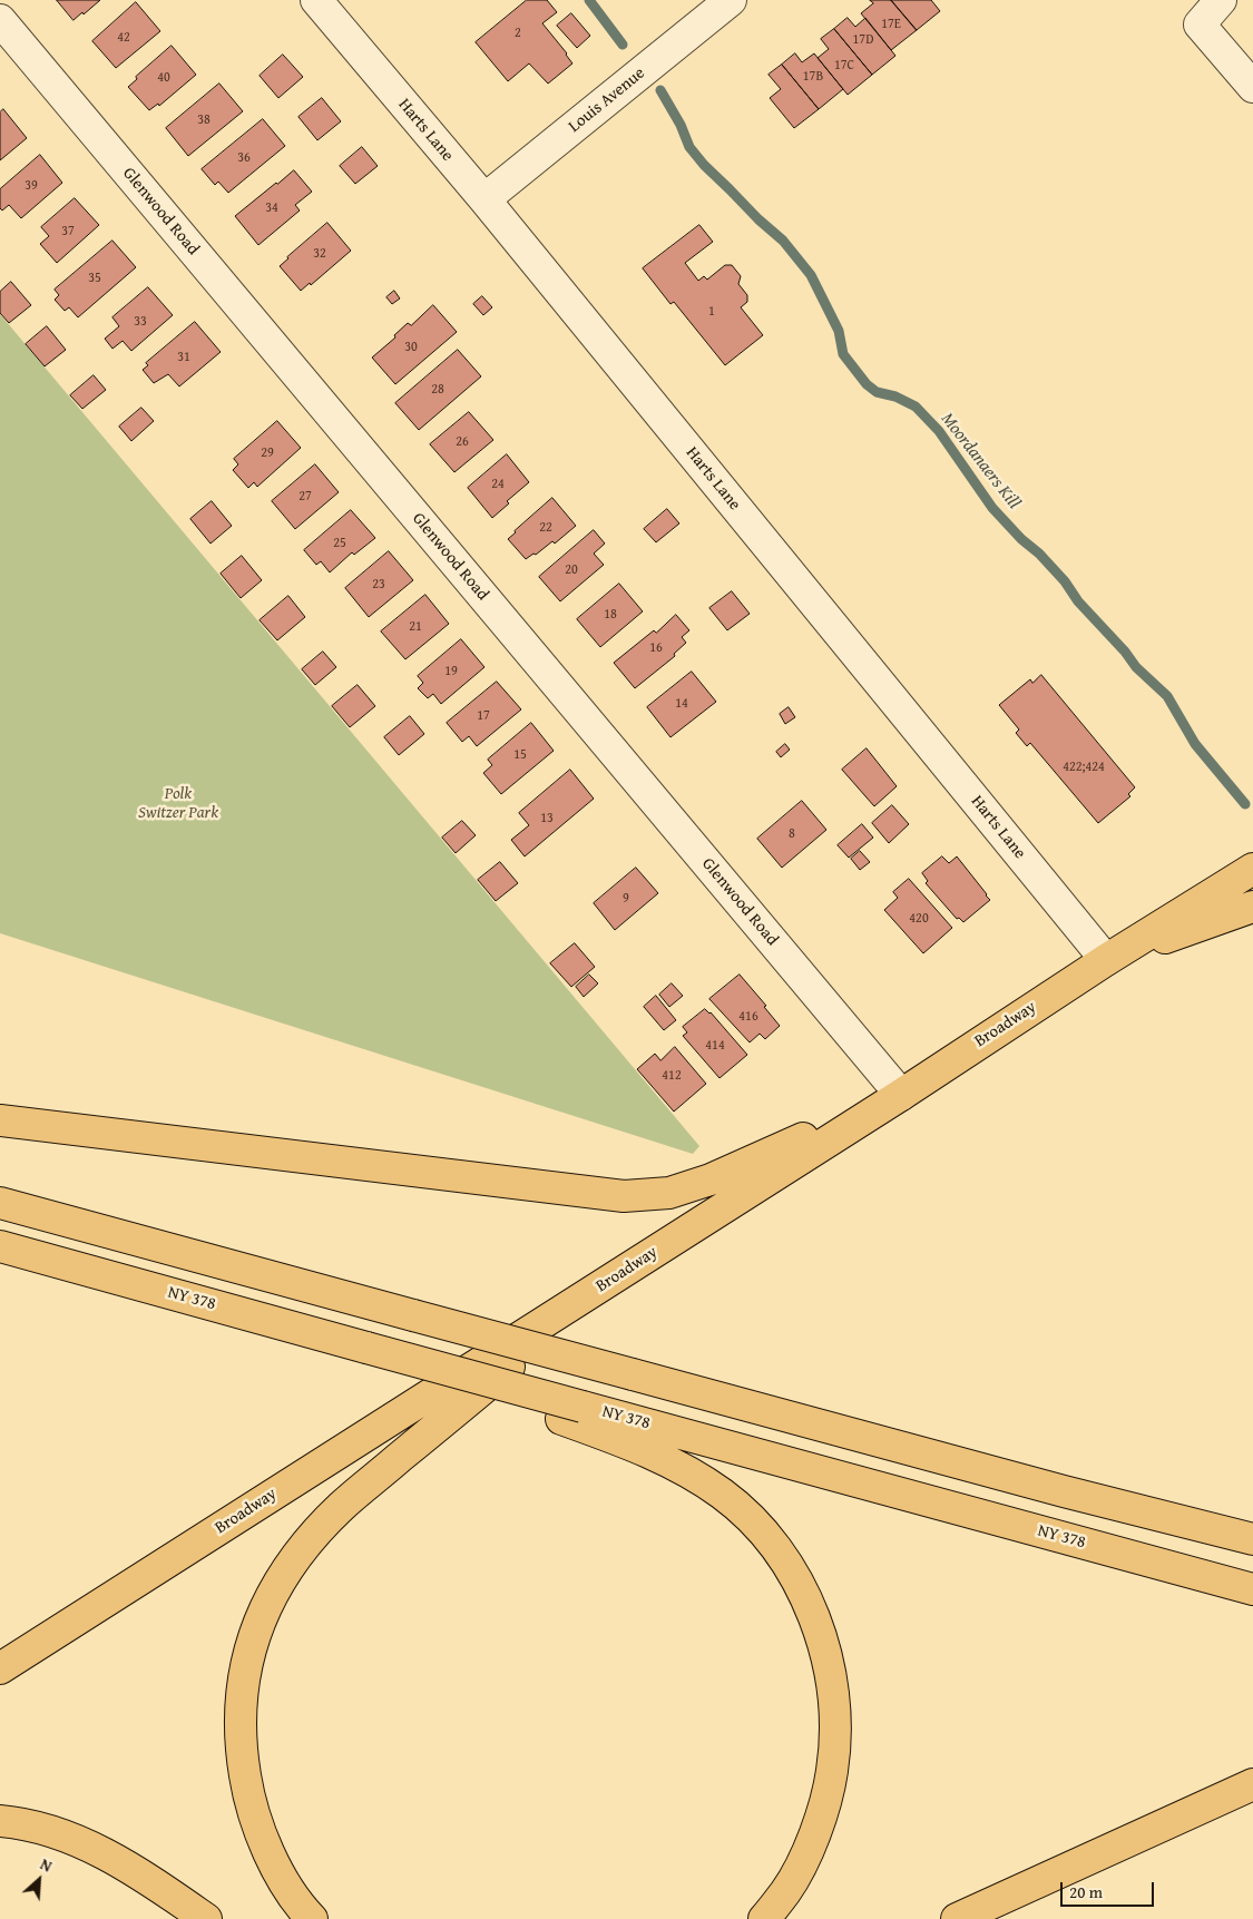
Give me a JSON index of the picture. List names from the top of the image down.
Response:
{
  "streets": {
    "main road": ["Broadway", "NY 378"],
    "street": ["Louis Avenue", "Harts Lane", "Glenwood Road"]
  },
  "crossings": [
    ["Louis Avenue", "Harts Lane"],
    ["Harts Lane", "Broadway"],
    ["Glenwood Road", "Broadway"]
  ],
  "water": ["Moordanaers Kill"],
  "parks": ["Polk Switzer Park"],
  "house_numbers": [
    "17E",
    "2",
    "42",
    "17D",
    "17C",
    "17B",
    "40",
    "38",
    "36",
    "39",
    "34",
    "37",
    "32",
    "35",
    "1",
    "33",
    "30",
    "31",
    "28",
    "26",
    "29",
    "24",
    "27",
    "22",
    "25",
    "20",
    "23",
    "18",
    "21",
    "16",
    "19",
    "14",
    "17",
    "15",
    "422;424",
    "13",
    "8",
    "9",
    "420",
    "416",
    "414",
    "412"
  ],
  "scale_bar": "20 m",
  "north": "top right"
}
